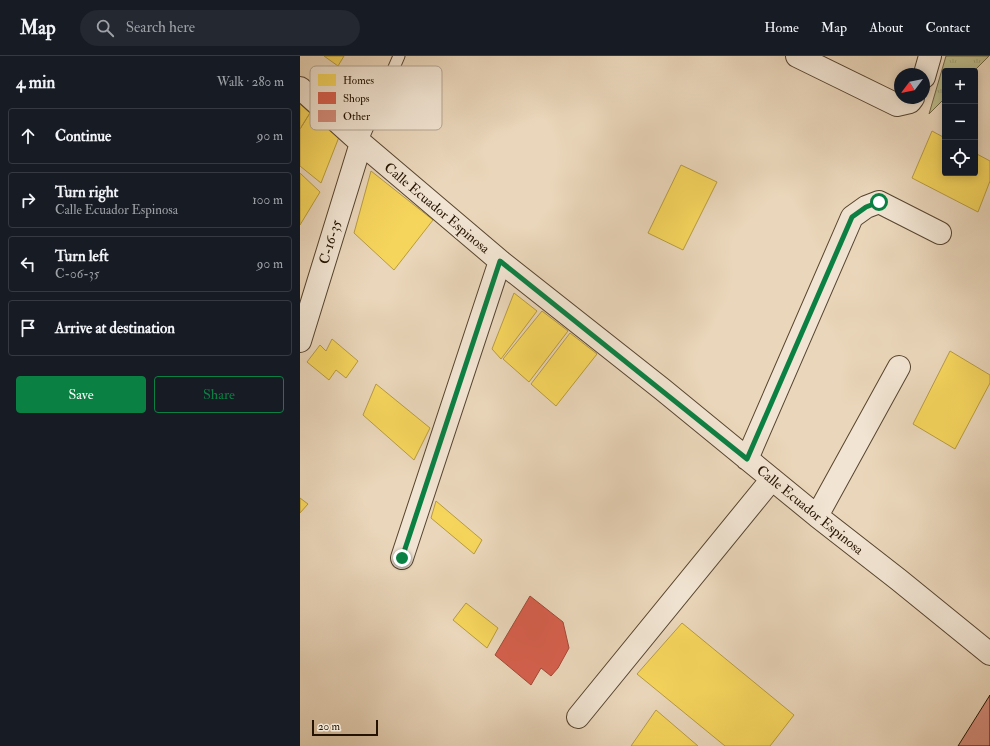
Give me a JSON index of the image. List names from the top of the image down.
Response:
{
  "streets": {
    "street": ["Calle Ecuador Espinosa", "C-16-35"]
  },
  "crossings": [
    ["Calle Ecuador Espinosa", "C-16-35"]
  ],
  "legend": ["Homes", "Shops", "Other"],
  "scale_bar": "20 m",
  "north": "bottom left",
  "page": {
    "header": "Map",
    "search": "Search here",
    "nav": [
      "Home",
      "Map",
      "About",
      "Contact"
    ],
    "heading": ["4 min", "Walk · 280 m"],
    "map_buttons": ["+", "−"],
    "list": [
      ["Continue", "90 m"],
      ["Turn right", "Calle Ecuador Espinosa", "100 m"],
      ["Turn left", "C-06-35", "90 m"],
      "Arrive at destination"
    ],
    "buttons": ["Save", "Share"],
    "scale": "20 m"
  }
}
